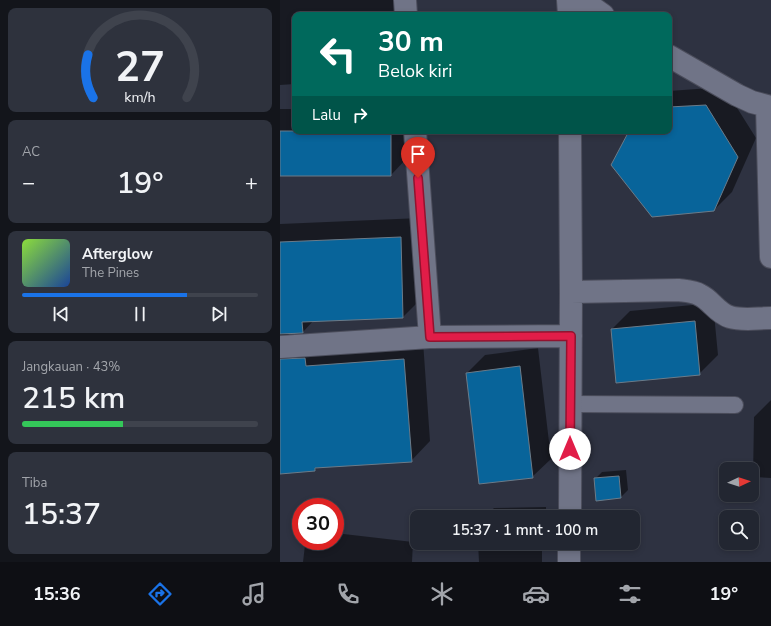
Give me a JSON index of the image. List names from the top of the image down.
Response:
{
  "north": "right",
  "page": {
    "turn": ["30 m", "Belok kiri"],
    "then": "Lalu",
    "tile": [
      "AC",
      ["Jangkauan · 43%", "215 km"],
      ["Tiba", "15:37"]
    ],
    "heat": ["−", "19°", "+"],
    "song": ["Afterglow", "The Pines"],
    "limit": "30",
    "trip": "15:37 · 1 mnt · 100 m",
    "tabs": ["15:36", "19°"],
    "gauge": ["27", "km/h"]
  }
}
